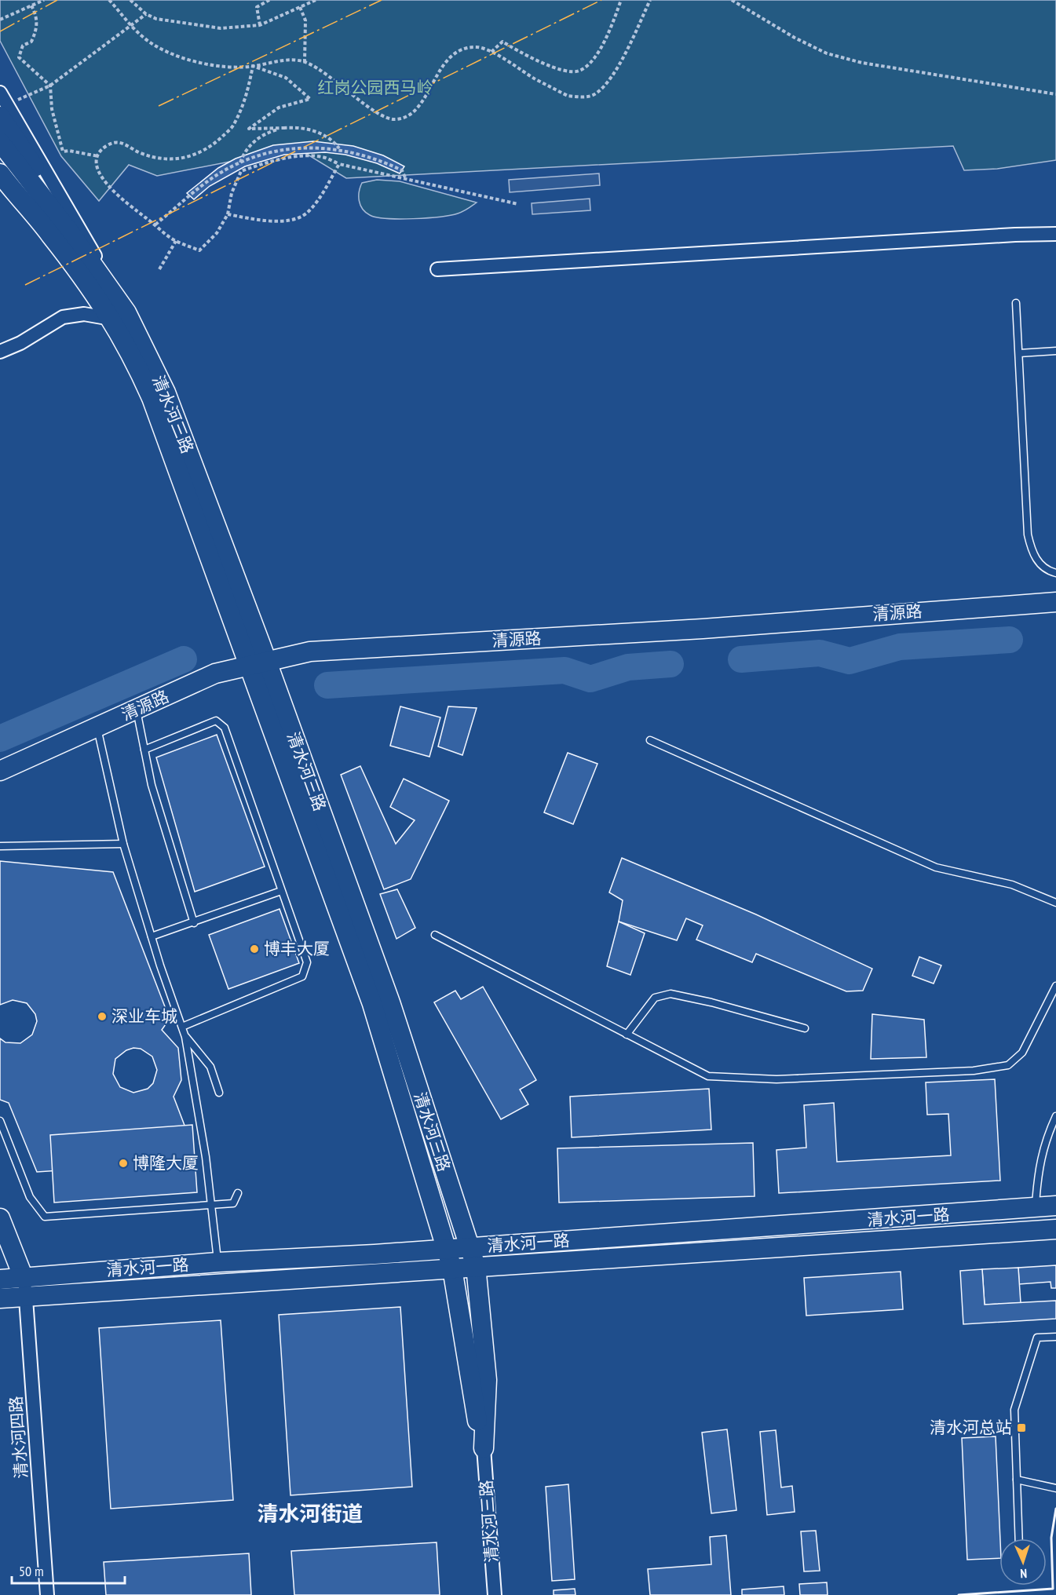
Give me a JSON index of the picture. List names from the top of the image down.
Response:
{
  "streets": {
    "street": [
      "清水河三路",
      "清源路",
      "清水河一路",
      "清水河四路"
    ]
  },
  "crossings": [
    ["清水河三路", "清源路"],
    ["清水河三路", "清水河一路"],
    ["清水河一路", "清水河四路"]
  ],
  "districts": ["清水河街道"],
  "parks": ["红岗公园西马岭"],
  "places": {
    "other": ["博丰大厦", "深业车城", "博隆大厦"],
    "transit": ["清水河总站"]
  },
  "scale_bar": "50 m",
  "north": "bottom"
}
